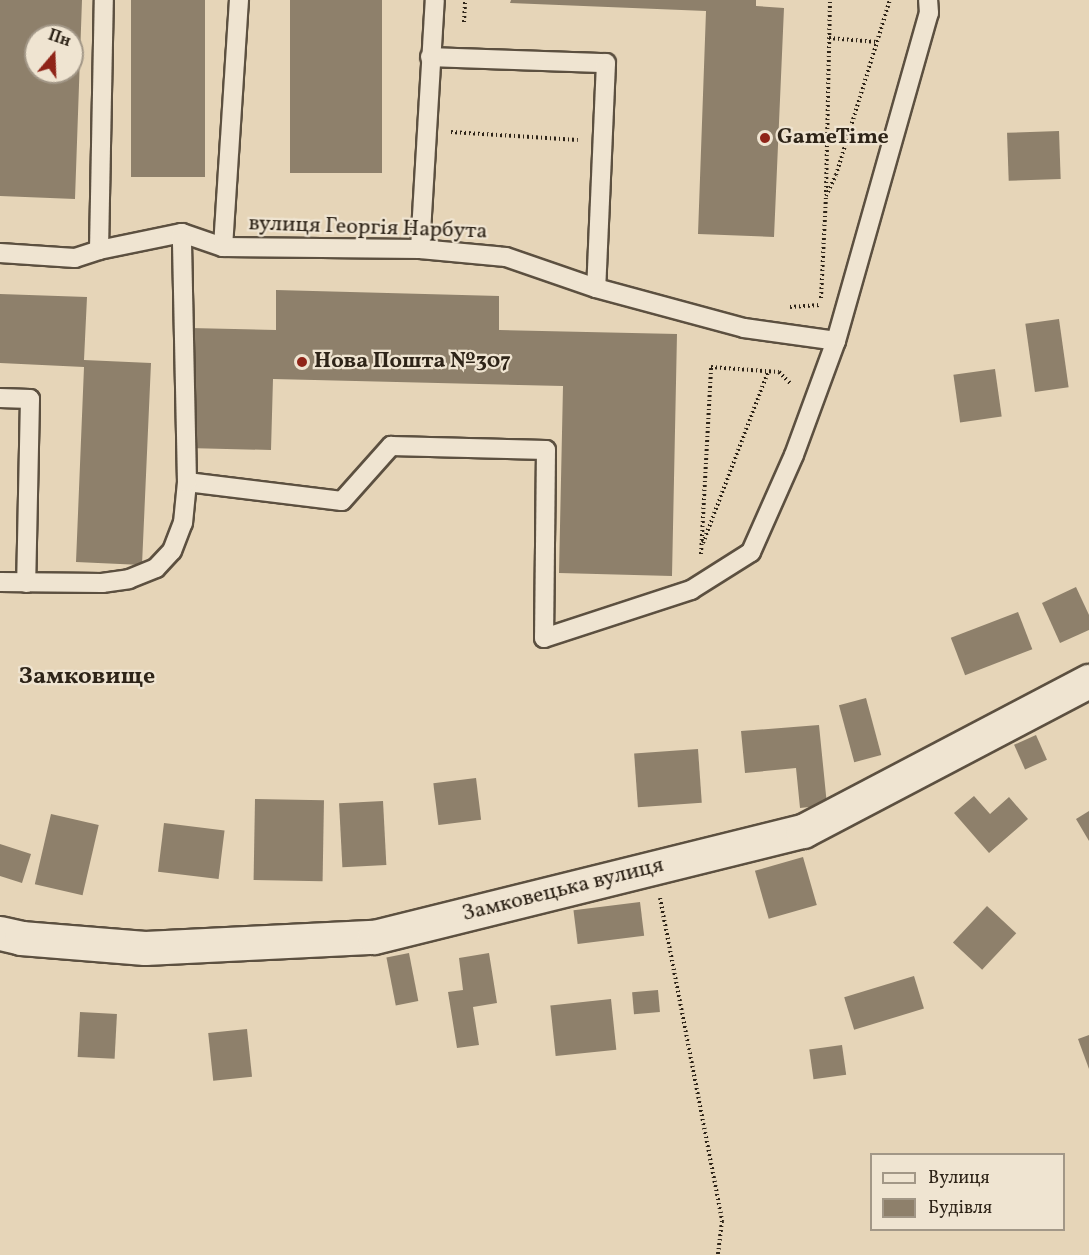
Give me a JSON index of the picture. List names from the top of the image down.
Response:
{
  "streets": {
    "street": ["Замковецька вулиця"],
    "lane": ["вулиця Георгія Нарбута"]
  },
  "districts": ["Замковище"],
  "places": ["GameTime", "Нова Пошта №307"],
  "legend": ["Вулиця", "Будівля"],
  "north": "top"
}
